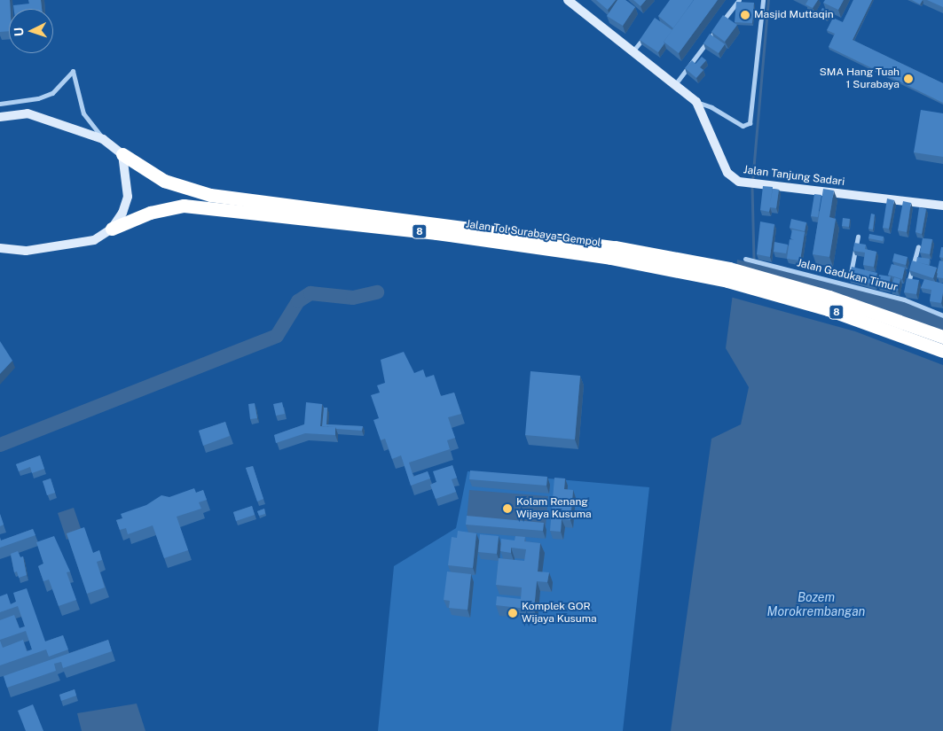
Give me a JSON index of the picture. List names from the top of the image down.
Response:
{
  "streets": {
    "highway": ["8", "Jalan Tol Surabaya–Gempol"],
    "street": ["Jalan Tanjung Sadari", "Jalan Gadukan Timur"]
  },
  "water": ["Bozem Morokrembangan"],
  "places": [
    "Masjid Muttaqin",
    "SMA Hang Tuah 1 Surabaya",
    "Kolam Renang Wijaya Kusuma",
    "Komplek GOR Wijaya Kusuma"
  ],
  "north": "left"
}
